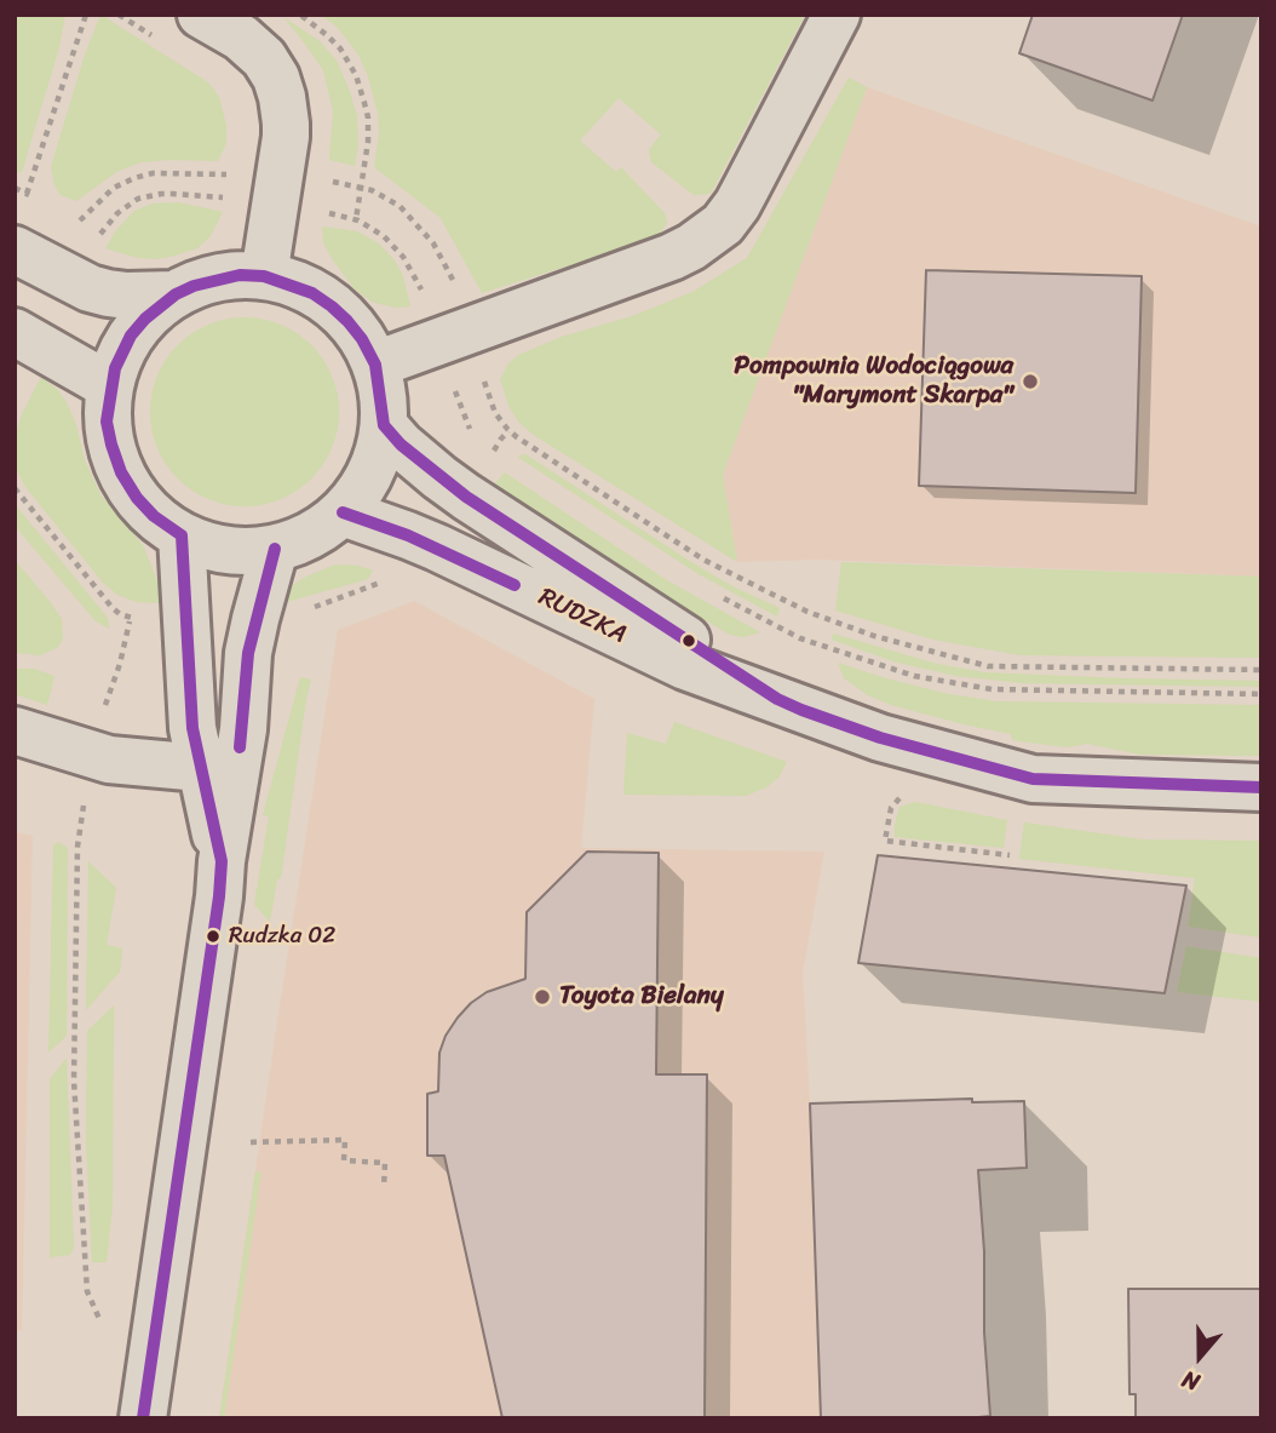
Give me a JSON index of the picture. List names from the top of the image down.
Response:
{
  "streets": {
    "street": ["RUDZKA"]
  },
  "places": ["Pompownia Wodociągowa \"Marymont Skarpa\"", "Rudzka 02", "Toyota Bielany"],
  "north": "bottom"
}
